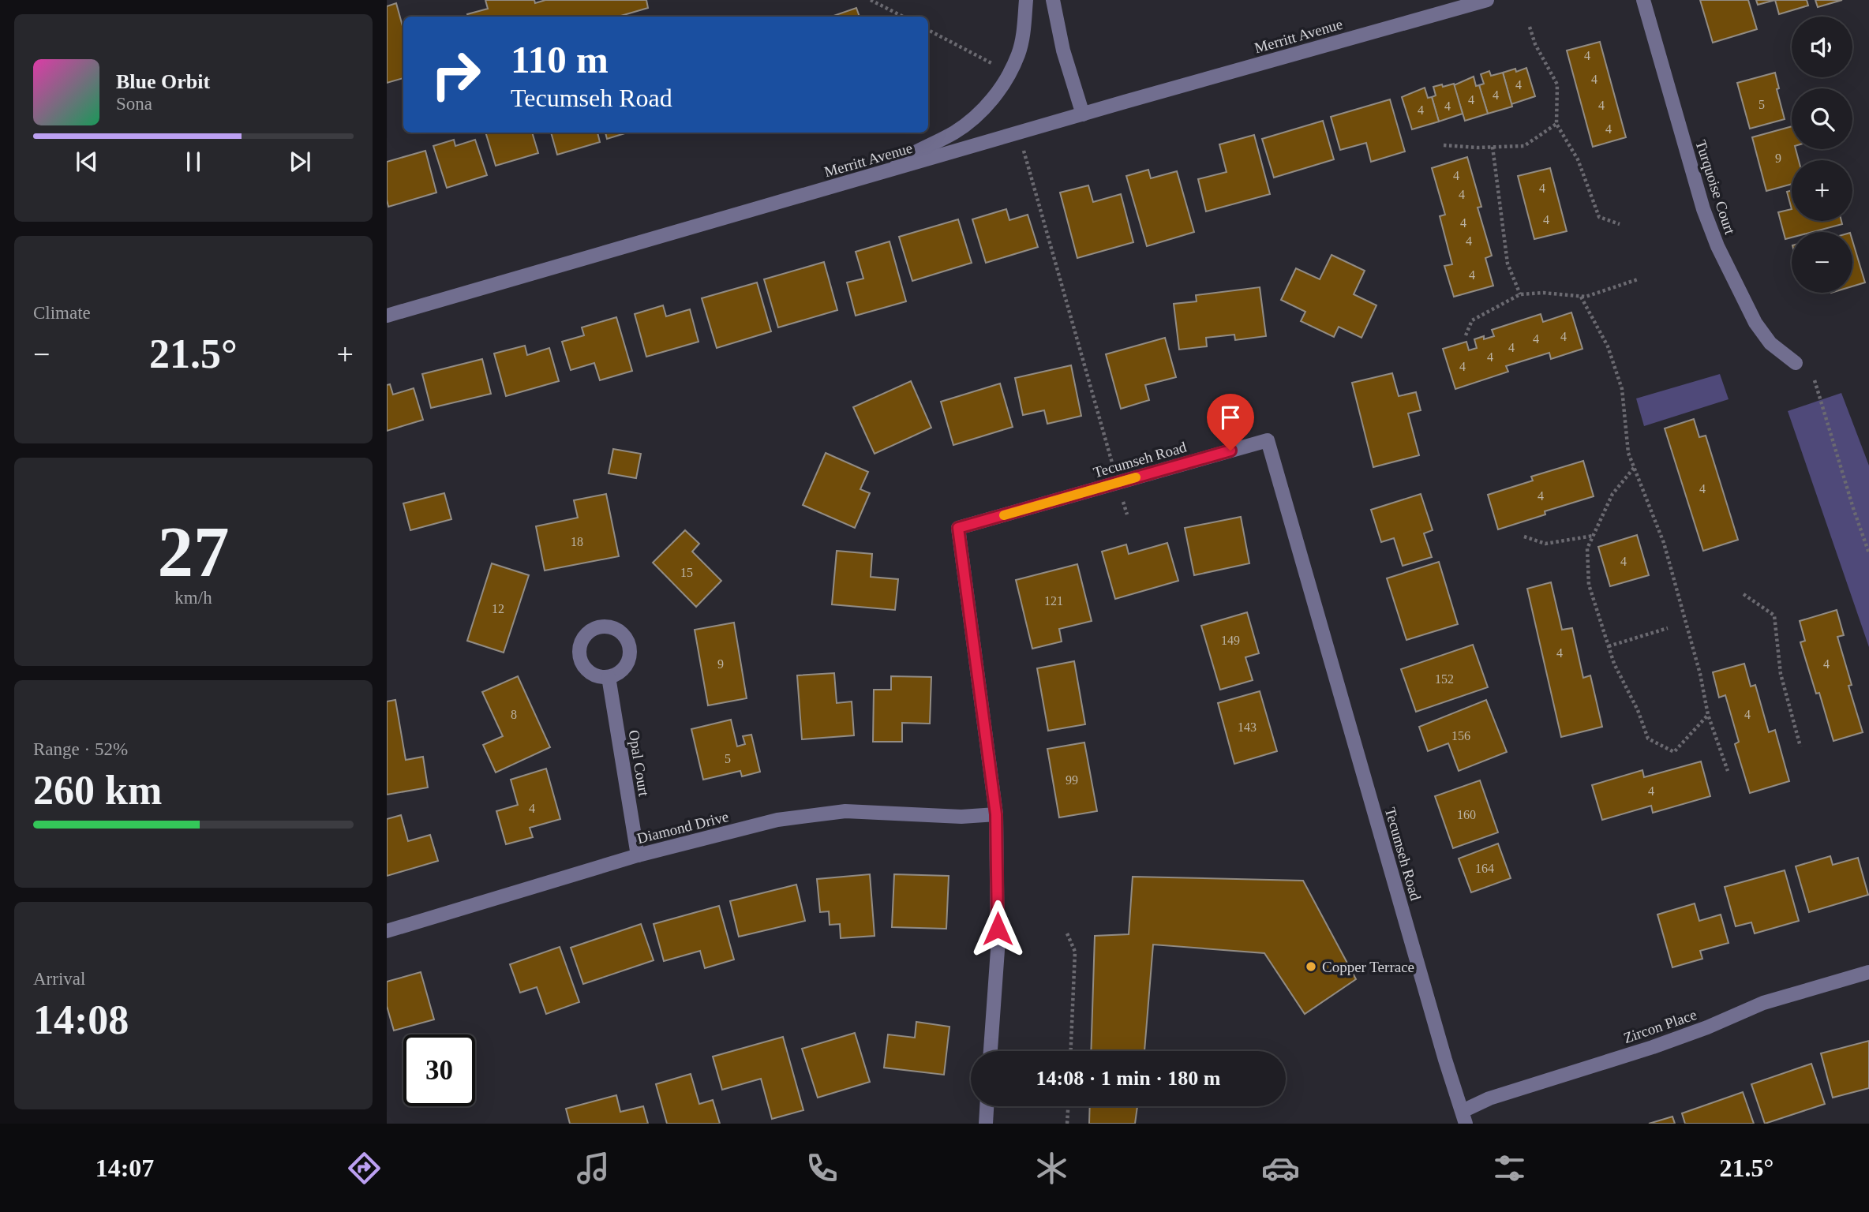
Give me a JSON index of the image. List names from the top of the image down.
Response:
{
  "streets": {
    "street": [
      "Merritt Avenue",
      "Turquoise Court",
      "Tecumseh Road",
      "Opal Court",
      "Diamond Drive",
      "Zircon Place"
    ]
  },
  "crossings": [
    ["Tecumseh Road", "Diamond Drive"],
    ["Tecumseh Road", "Zircon Place"],
    ["Opal Court", "Diamond Drive"]
  ],
  "places": ["Copper Terrace"],
  "house_numbers": [
    "4",
    "4",
    "4",
    "4",
    "4",
    "5",
    "4",
    "4",
    "4",
    "4",
    "9",
    "4",
    "4",
    "4",
    "4",
    "4",
    "4",
    "4",
    "4",
    "4",
    "4",
    "4",
    "4",
    "4",
    "4",
    "18",
    "4",
    "15",
    "121",
    "12",
    "149",
    "4",
    "9",
    "4",
    "152",
    "8",
    "4",
    "143",
    "156",
    "5",
    "99",
    "4",
    "4",
    "160",
    "164"
  ],
  "page": {
    "map_buttons": ["+", "−"],
    "turn": ["110 m", "Tecumseh Road"],
    "song": ["Blue Orbit", "Sona"],
    "tile": [
      "Climate",
      ["27", "km/h"],
      ["Range · 52%", "260 km"],
      ["Arrival", "14:08"]
    ],
    "heat": ["−", "21.5°", "+"],
    "limit": "30",
    "trip": "14:08 · 1 min · 180 m",
    "tabs": ["14:07", "21.5°"]
  }
}
